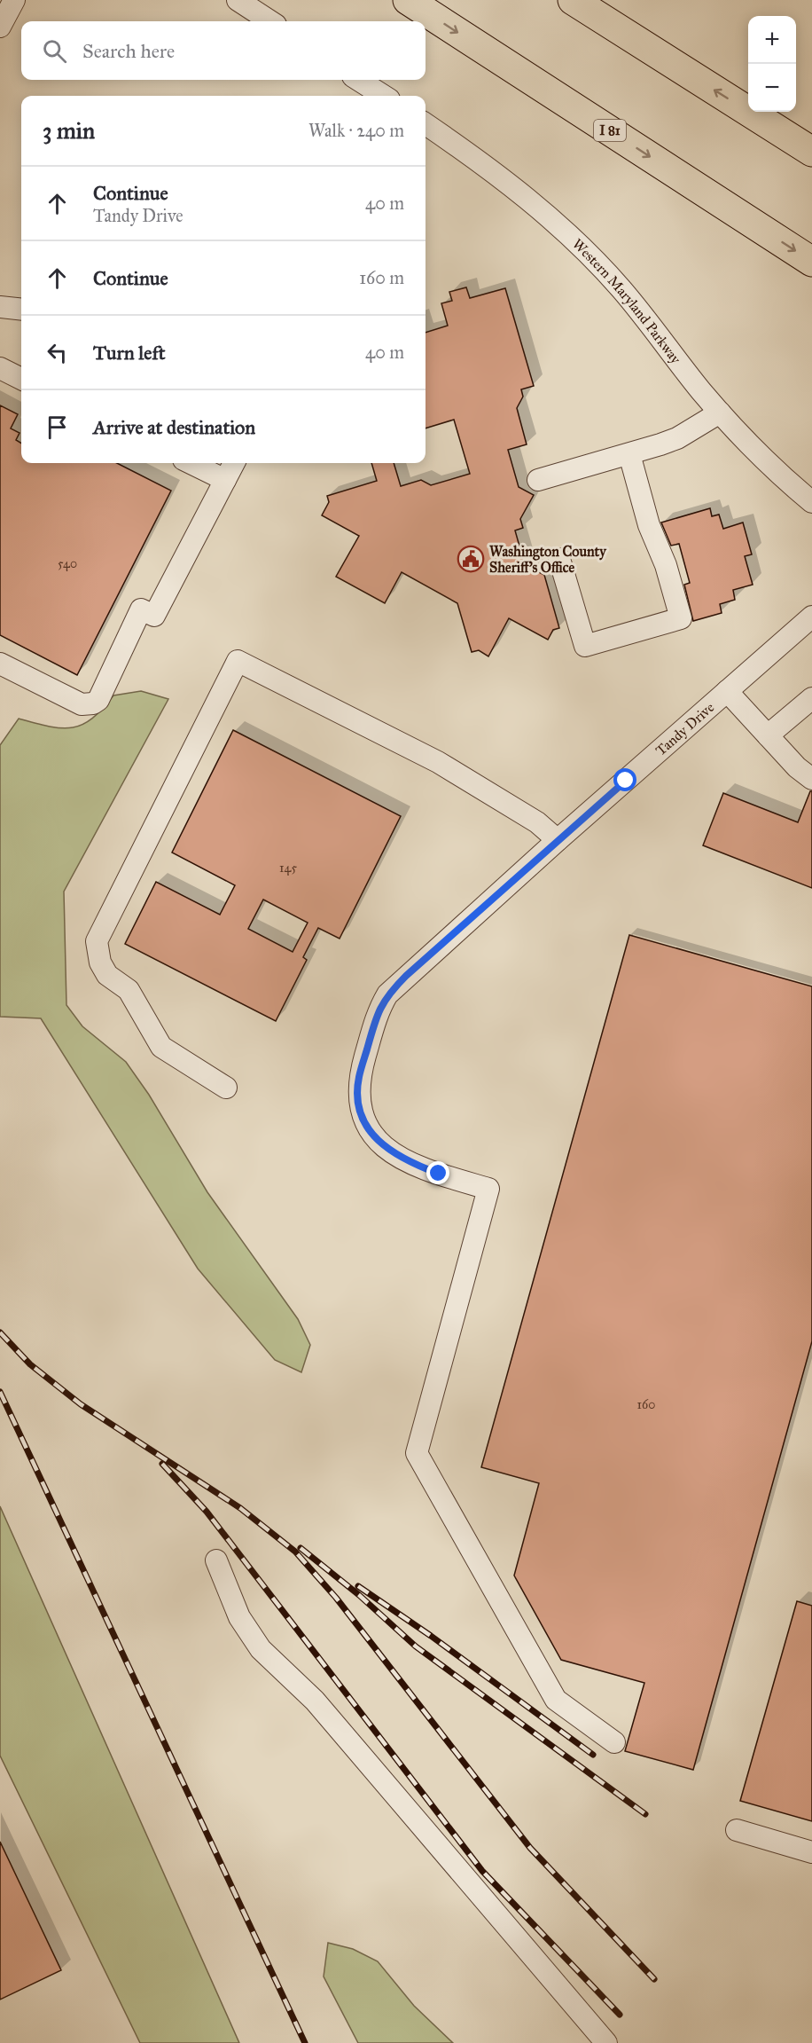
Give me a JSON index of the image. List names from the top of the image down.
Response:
{
  "streets": {
    "highway": ["I 81"],
    "street": ["Western Maryland Parkway", "Tandy Drive"]
  },
  "places": {
    "public building": ["Washington County Sheriff's Office"]
  },
  "house_numbers": ["540", "145", "160"],
  "page": {
    "map_buttons": ["+", "−"],
    "search": "Search here",
    "heading": ["3 min", "Walk · 240 m"],
    "list": [
      ["Continue", "Tandy Drive", "40 m"],
      ["Continue", "160 m"],
      ["Turn left", "40 m"],
      "Arrive at destination"
    ]
  }
}
